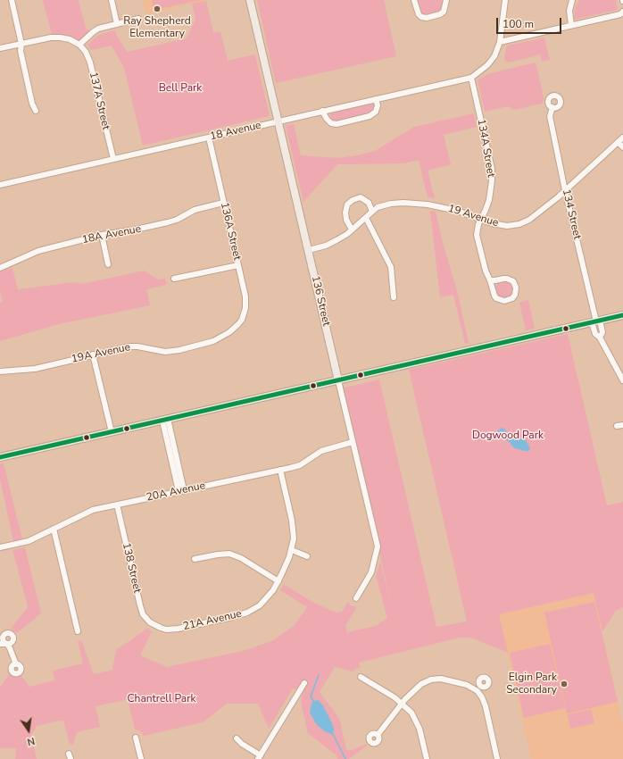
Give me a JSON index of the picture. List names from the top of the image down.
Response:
{
  "streets": {
    "street": [
      "137A Street",
      "18 Avenue",
      "134A Street",
      "134 Street",
      "19 Avenue",
      "136A Street",
      "18A Avenue",
      "136 Street",
      "19A Avenue",
      "20A Avenue",
      "138 Street",
      "21A Avenue"
    ]
  },
  "crossings": [
    ["137A Street", "18 Avenue"],
    ["18 Avenue", "134A Street"],
    ["18 Avenue", "136A Street"],
    ["18 Avenue", "136 Street"],
    ["134A Street", "19 Avenue"],
    ["134 Street", "19 Avenue"],
    ["19 Avenue", "136 Street"],
    ["136A Street", "18A Avenue"],
    ["136A Street", "19A Avenue"],
    ["136 Street", "20A Avenue"],
    ["20A Avenue", "138 Street"],
    ["138 Street", "21A Avenue"]
  ],
  "parks": ["Bell Park", "Dogwood Park", "Chantrell Park"],
  "places": ["Ray Shepherd Elementary", "Elgin Park Secondary"],
  "scale_bar": "100 m",
  "north": "bottom"
}
